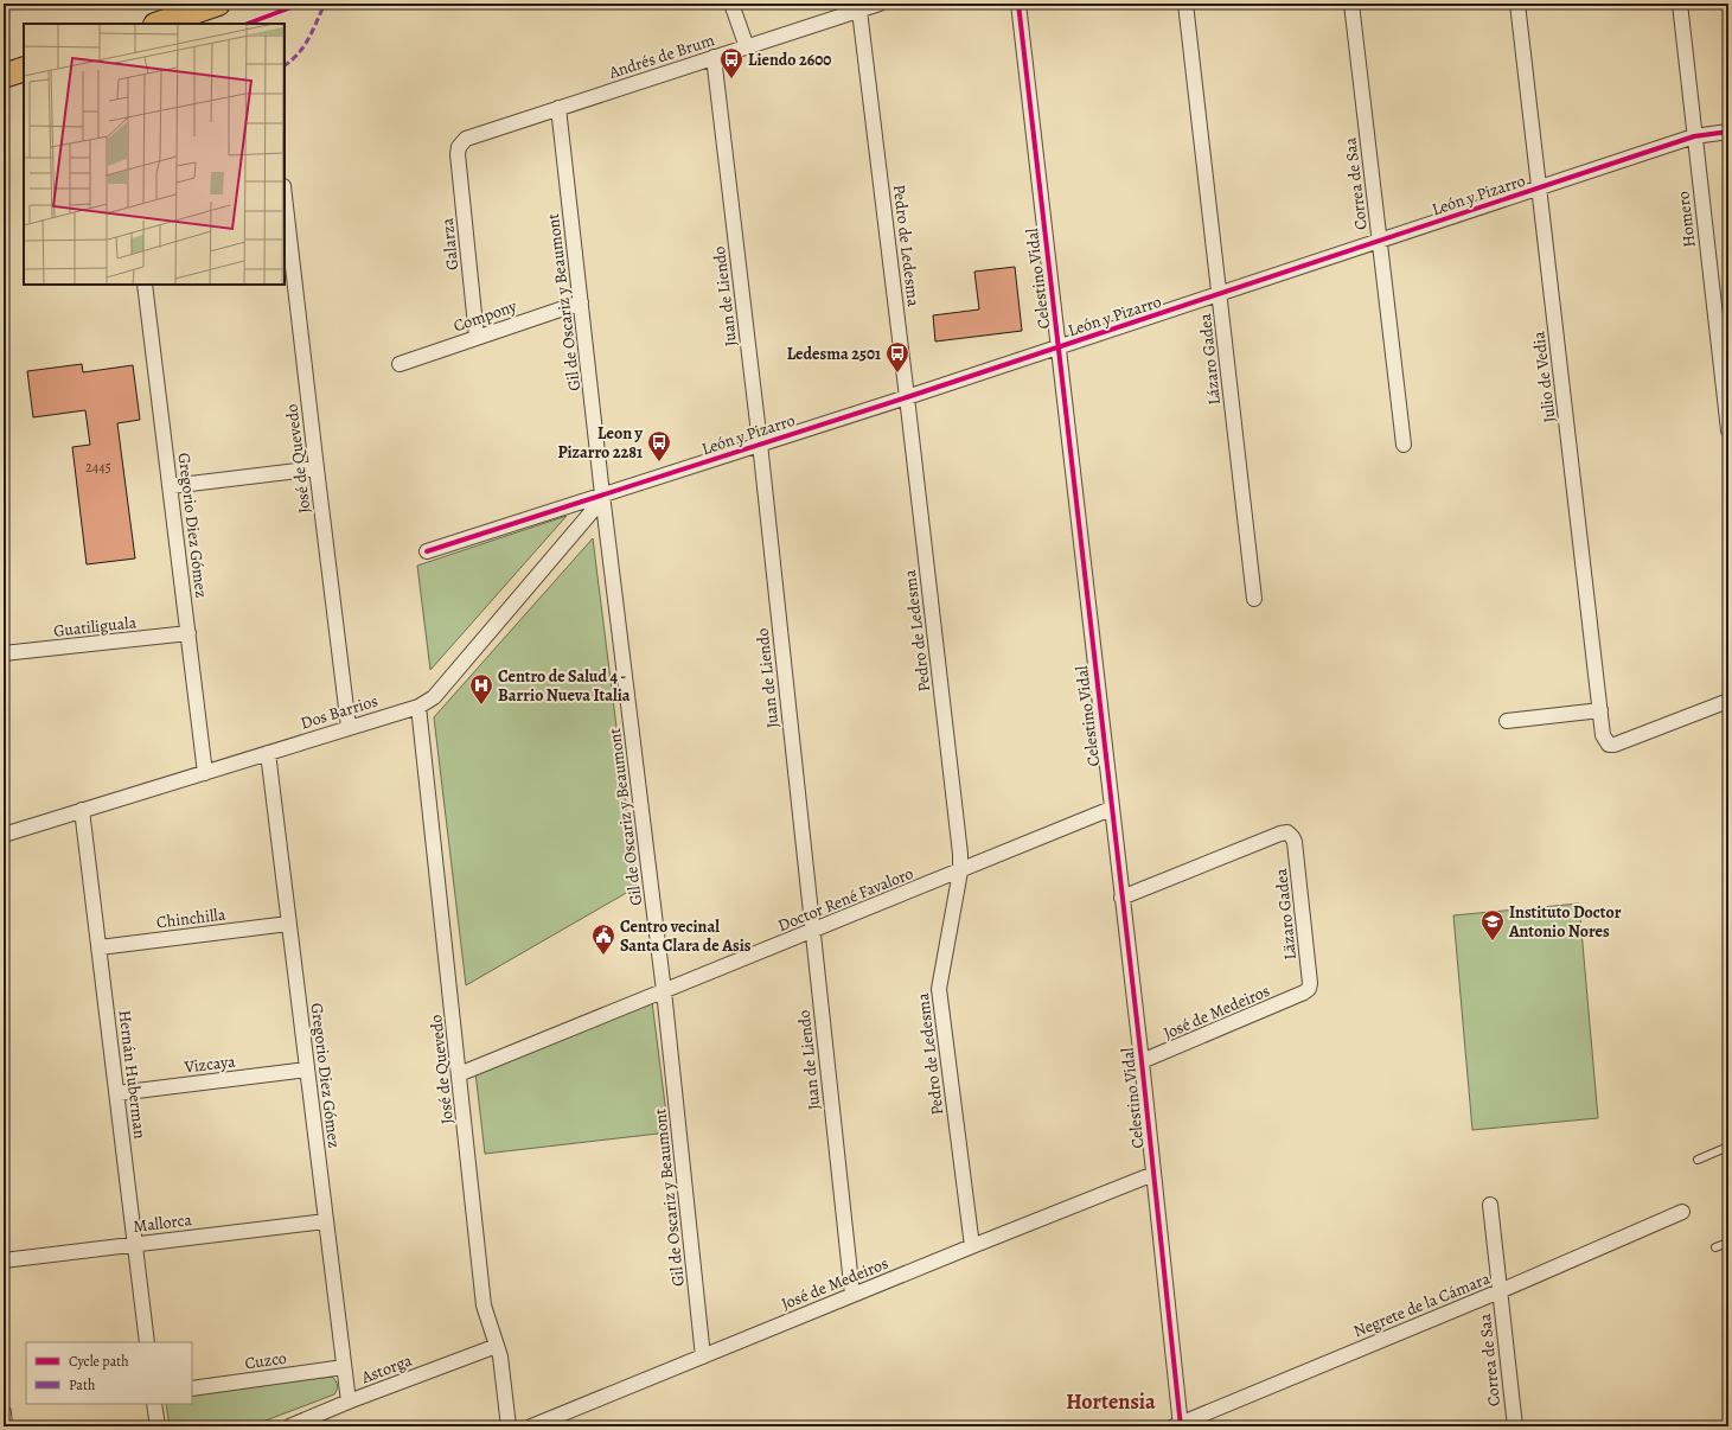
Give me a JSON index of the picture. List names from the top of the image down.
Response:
{
  "streets": {
    "street": [
      "Andrés de Brum",
      "Correa de Saa",
      "León y Pizarro",
      "Homero",
      "Galarza",
      "Pedro de Ledesma",
      "Celestino Vidal",
      "Juan de Liendo",
      "Gil de Oscariz y Beaumont",
      "Compony",
      "Lázaro Gadea",
      "Julio de Vedia",
      "José de Quevedo",
      "Gregorio Diez Gómez",
      "Guatiliguala",
      "Dos Barrios",
      "Doctor René Favaloro",
      "Läzaro Gadea",
      "Chinchilla",
      "José de Medeiros",
      "Vizcaya",
      "Hernán Huberman",
      "Mallorca",
      "Negrete de la Cámara",
      "Cuzco",
      "Astorga"
    ]
  },
  "crossings": [
    ["Andrés de Brum", "Galarza"],
    ["Andrés de Brum", "Pedro de Ledesma"],
    ["Andrés de Brum", "Juan de Liendo"],
    ["Andrés de Brum", "Gil de Oscariz y Beaumont"],
    ["Correa de Saa", "León y Pizarro"],
    ["Correa de Saa", "Negrete de la Cámara"],
    ["León y Pizarro", "Homero"],
    ["León y Pizarro", "Pedro de Ledesma"],
    ["León y Pizarro", "Celestino Vidal"],
    ["León y Pizarro", "Juan de Liendo"],
    ["León y Pizarro", "Gil de Oscariz y Beaumont"],
    ["León y Pizarro", "Lázaro Gadea"],
    ["León y Pizarro", "Julio de Vedia"],
    ["León y Pizarro", "Dos Barrios"],
    ["Galarza", "Compony"],
    ["Pedro de Ledesma", "Doctor René Favaloro"],
    ["Pedro de Ledesma", "José de Medeiros"],
    ["Celestino Vidal", "Doctor René Favaloro"],
    ["Celestino Vidal", "Läzaro Gadea"],
    ["Celestino Vidal", "José de Medeiros"],
    ["Celestino Vidal", "Negrete de la Cámara"],
    ["Juan de Liendo", "Doctor René Favaloro"],
    ["Juan de Liendo", "José de Medeiros"],
    ["Gil de Oscariz y Beaumont", "Compony"],
    ["Gil de Oscariz y Beaumont", "Dos Barrios"],
    ["Gil de Oscariz y Beaumont", "Doctor René Favaloro"],
    ["Gil de Oscariz y Beaumont", "José de Medeiros"],
    ["José de Quevedo", "Dos Barrios"],
    ["José de Quevedo", "Doctor René Favaloro"],
    ["José de Quevedo", "Astorga"],
    ["Gregorio Diez Gómez", "Guatiliguala"],
    ["Gregorio Diez Gómez", "Dos Barrios"],
    ["Gregorio Diez Gómez", "Chinchilla"],
    ["Gregorio Diez Gómez", "Vizcaya"],
    ["Gregorio Diez Gómez", "Mallorca"],
    ["Gregorio Diez Gómez", "Cuzco"],
    ["Gregorio Diez Gómez", "Astorga"],
    ["Dos Barrios", "Hernán Huberman"],
    ["Läzaro Gadea", "José de Medeiros"],
    ["Chinchilla", "Hernán Huberman"],
    ["Vizcaya", "Hernán Huberman"],
    ["Hernán Huberman", "Mallorca"]
  ],
  "districts": ["Hortensia"],
  "places": {
    "bus stop": ["Liendo 2600", "Ledesma 2501", "Leon y Pizarro 2281"],
    "hospital": ["Centro de Salud 4 - Barrio Nueva Italia"],
    "school or university": ["Instituto Doctor Antonio Nores"],
    "public building": ["Centro vecinal Santa Clara de Asis"]
  },
  "house_numbers": ["2445"],
  "legend": ["Cycle path", "Path"]
}
